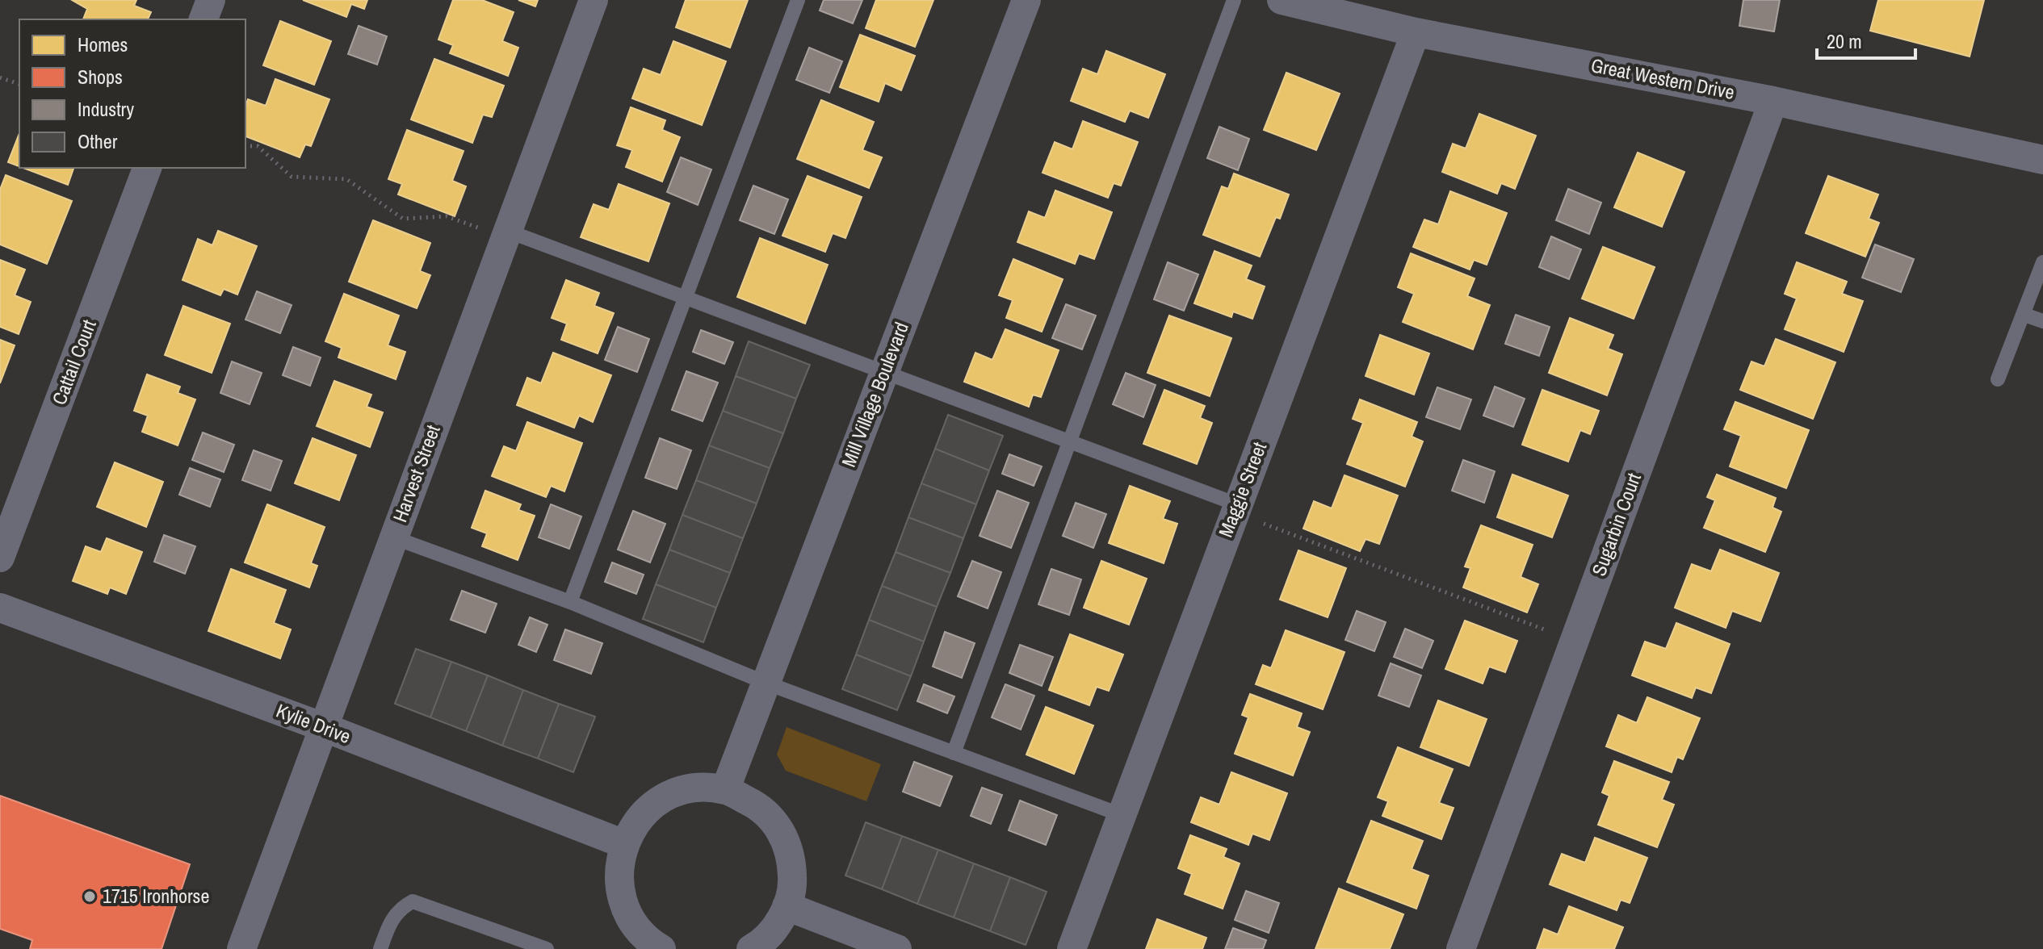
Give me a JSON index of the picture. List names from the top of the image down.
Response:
{
  "streets": {
    "street": [
      "Great Western Drive",
      "Cattail Court",
      "Mill Village Boulevard",
      "Harvest Street",
      "Maggie Street",
      "Sugarbin Court",
      "Kylie Drive"
    ]
  },
  "crossings": [
    ["Great Western Drive", "Maggie Street"],
    ["Great Western Drive", "Sugarbin Court"],
    ["Harvest Street", "Kylie Drive"]
  ],
  "places": ["1715 Ironhorse"],
  "legend": [
    "Homes",
    "Shops",
    "Industry",
    "Other"
  ],
  "scale_bar": "20 m"
}
